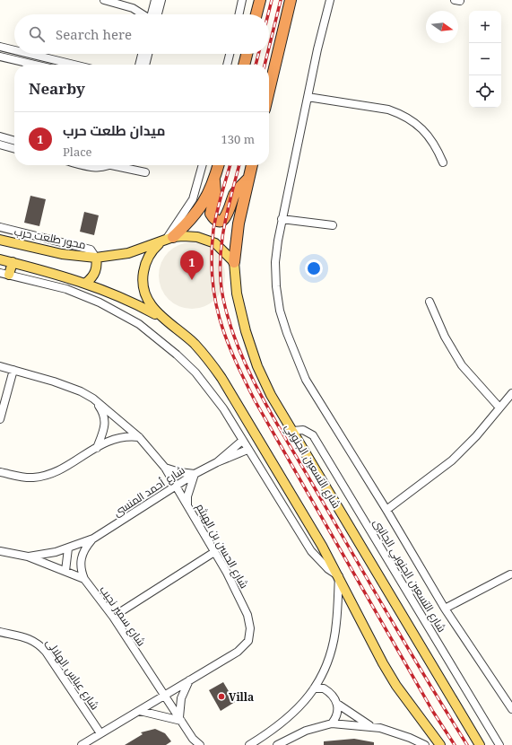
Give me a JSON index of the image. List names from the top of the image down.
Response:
{
  "streets": {
    "highway": ["شارع التسعين الجنوبي"],
    "main road": ["محور طلعت حرب"],
    "street": [
      "شارع أحمد المنسى",
      "شارع الحسن بن الهيثم",
      "شارع التسعين الجنوبي الجانبى",
      "شارع سمير نجيب",
      "شارع عباس الهلالى"
    ]
  },
  "crossings": [
    ["محور طلعت حرب", "شارع التسعين الجنوبي"],
    ["شارع التسعين الجنوبي", "شارع التسعين الجنوبي الجانبى"],
    ["شارع أحمد المنسى", "شارع الحسن بن الهيثم"],
    ["شارع أحمد المنسى", "شارع سمير نجيب"],
    ["شارع الحسن بن الهيثم", "شارع سمير نجيب"],
    ["شارع الحسن بن الهيثم", "شارع عباس الهلالى"]
  ],
  "places": ["Villa"],
  "north": "right",
  "page": {
    "map_buttons": ["+", "−"],
    "search": "Search here",
    "heading": "Nearby",
    "list": [
      {
        "mark": "1",
        "name": "ميدان طلعت حرب",
        "note": "Place",
        "value": "130 m"
      }
    ],
    "pins": "1"
  }
}
